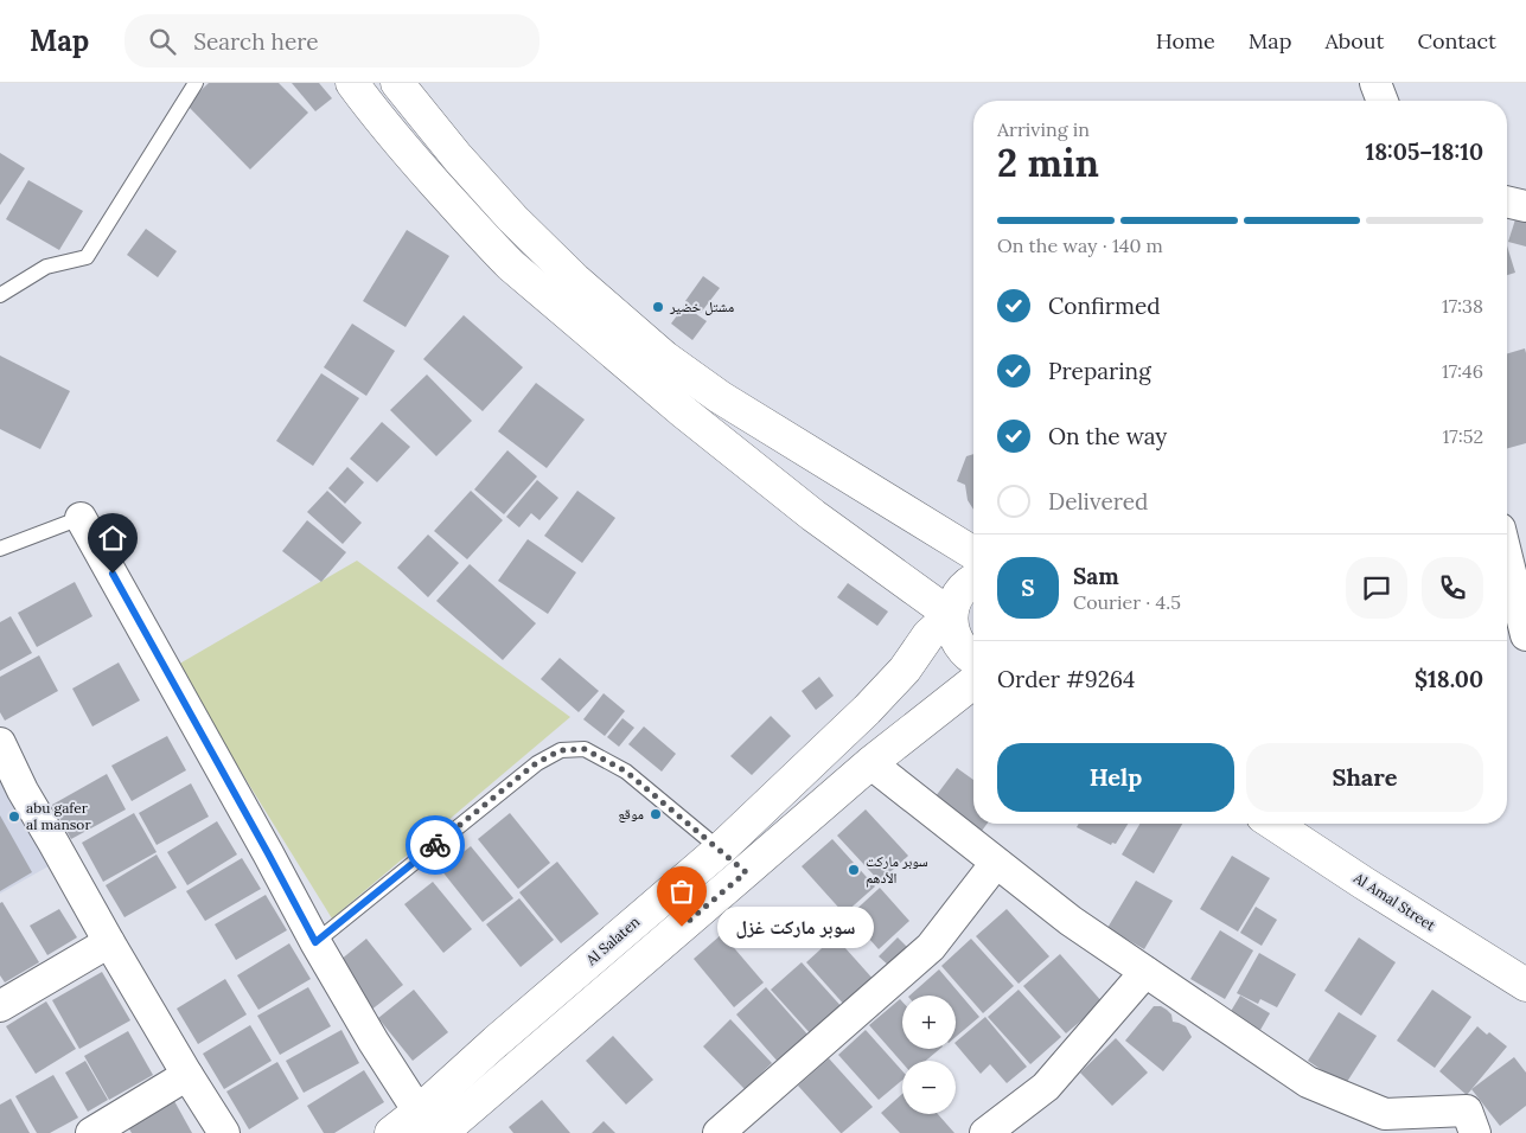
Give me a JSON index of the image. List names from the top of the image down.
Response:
{
  "streets": {
    "main road": ["Al Amal Street", "Al Salaten"]
  },
  "places": [
    "مشتل خضير",
    "موقع",
    "abu gafer al mansor",
    "سوبر ماركت الأدهم",
    "سوبر ماركت غزل"
  ],
  "page": {
    "header": "Map",
    "search": "Search here",
    "nav": [
      "Home",
      "Map",
      "About",
      "Contact"
    ],
    "heading": ["2 min", "Arriving in", "18:05–18:10"],
    "panel": [
      "Sam",
      "Courier · 4.5",
      "Order #9264",
      "$18.00"
    ],
    "bar": "On the way · 140 m",
    "list": [
      ["Confirmed", "17:38"],
      ["Preparing", "17:46"],
      ["On the way", "17:52"],
      "Delivered"
    ],
    "round": "S",
    "buttons": ["Help", "Share"],
    "bubble": "سوبر ماركت غزل",
    "map_buttons": ["+", "−"]
  }
}
